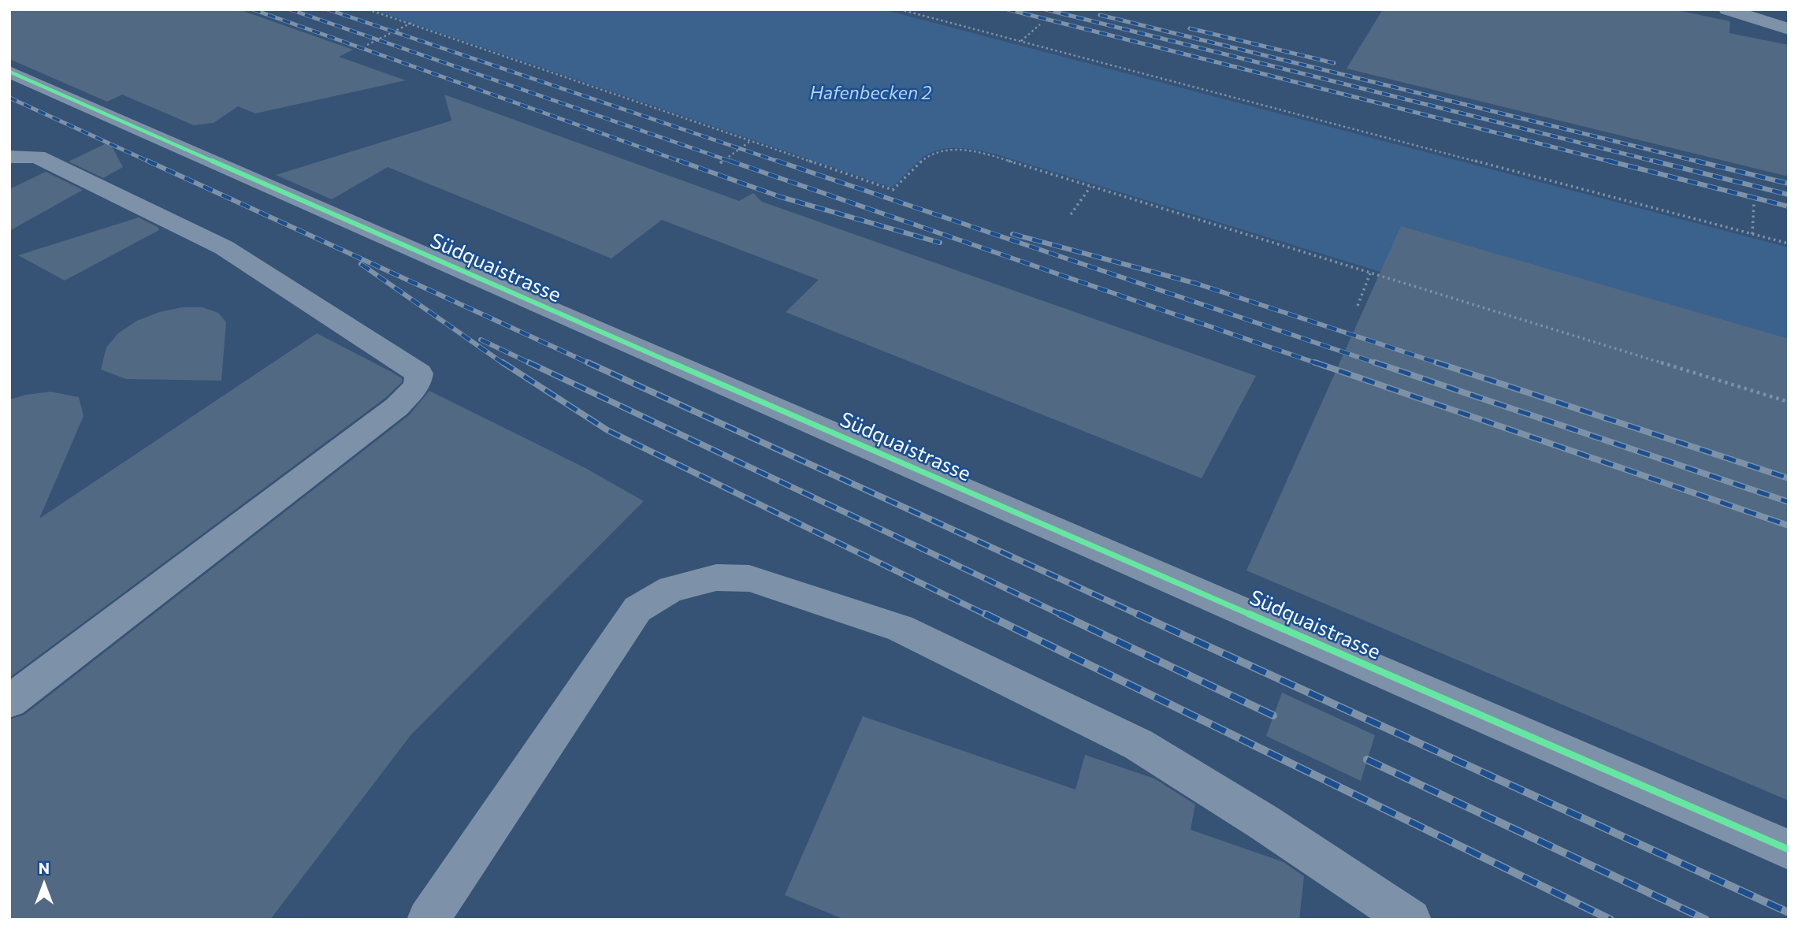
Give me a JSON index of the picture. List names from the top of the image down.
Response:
{
  "streets": {
    "street": ["Südquaistrasse"]
  },
  "water": ["Hafenbecken 2"],
  "north": "top"
}
